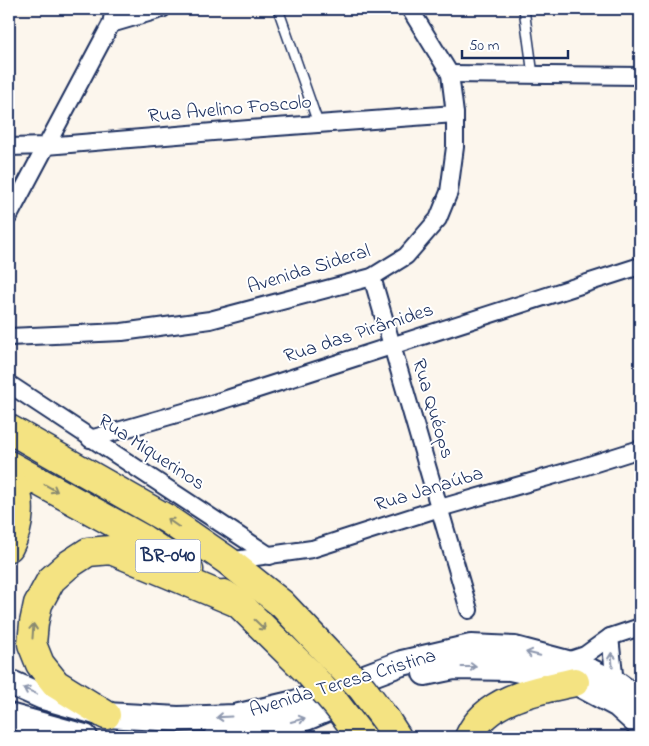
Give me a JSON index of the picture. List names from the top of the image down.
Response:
{
  "streets": {
    "highway": ["BR-040"],
    "main road": ["Avenida Teresa Cristina"],
    "street": [
      "Rua Avelino Foscolo",
      "Avenida Sideral",
      "Rua das Pirâmides",
      "Rua Quéops",
      "Rua Miquerinos",
      "Rua Janaúba"
    ]
  },
  "crossings": [
    ["Rua Avelino Foscolo", "Avenida Sideral"],
    ["Avenida Sideral", "Rua Quéops"],
    ["Rua das Pirâmides", "Rua Quéops"],
    ["Rua das Pirâmides", "Rua Miquerinos"],
    ["Rua Quéops", "Rua Janaúba"],
    ["Rua Miquerinos", "Rua Janaúba"],
    ["Rua Janaúba", "BR-040"]
  ],
  "scale_bar": "50 m"
}
